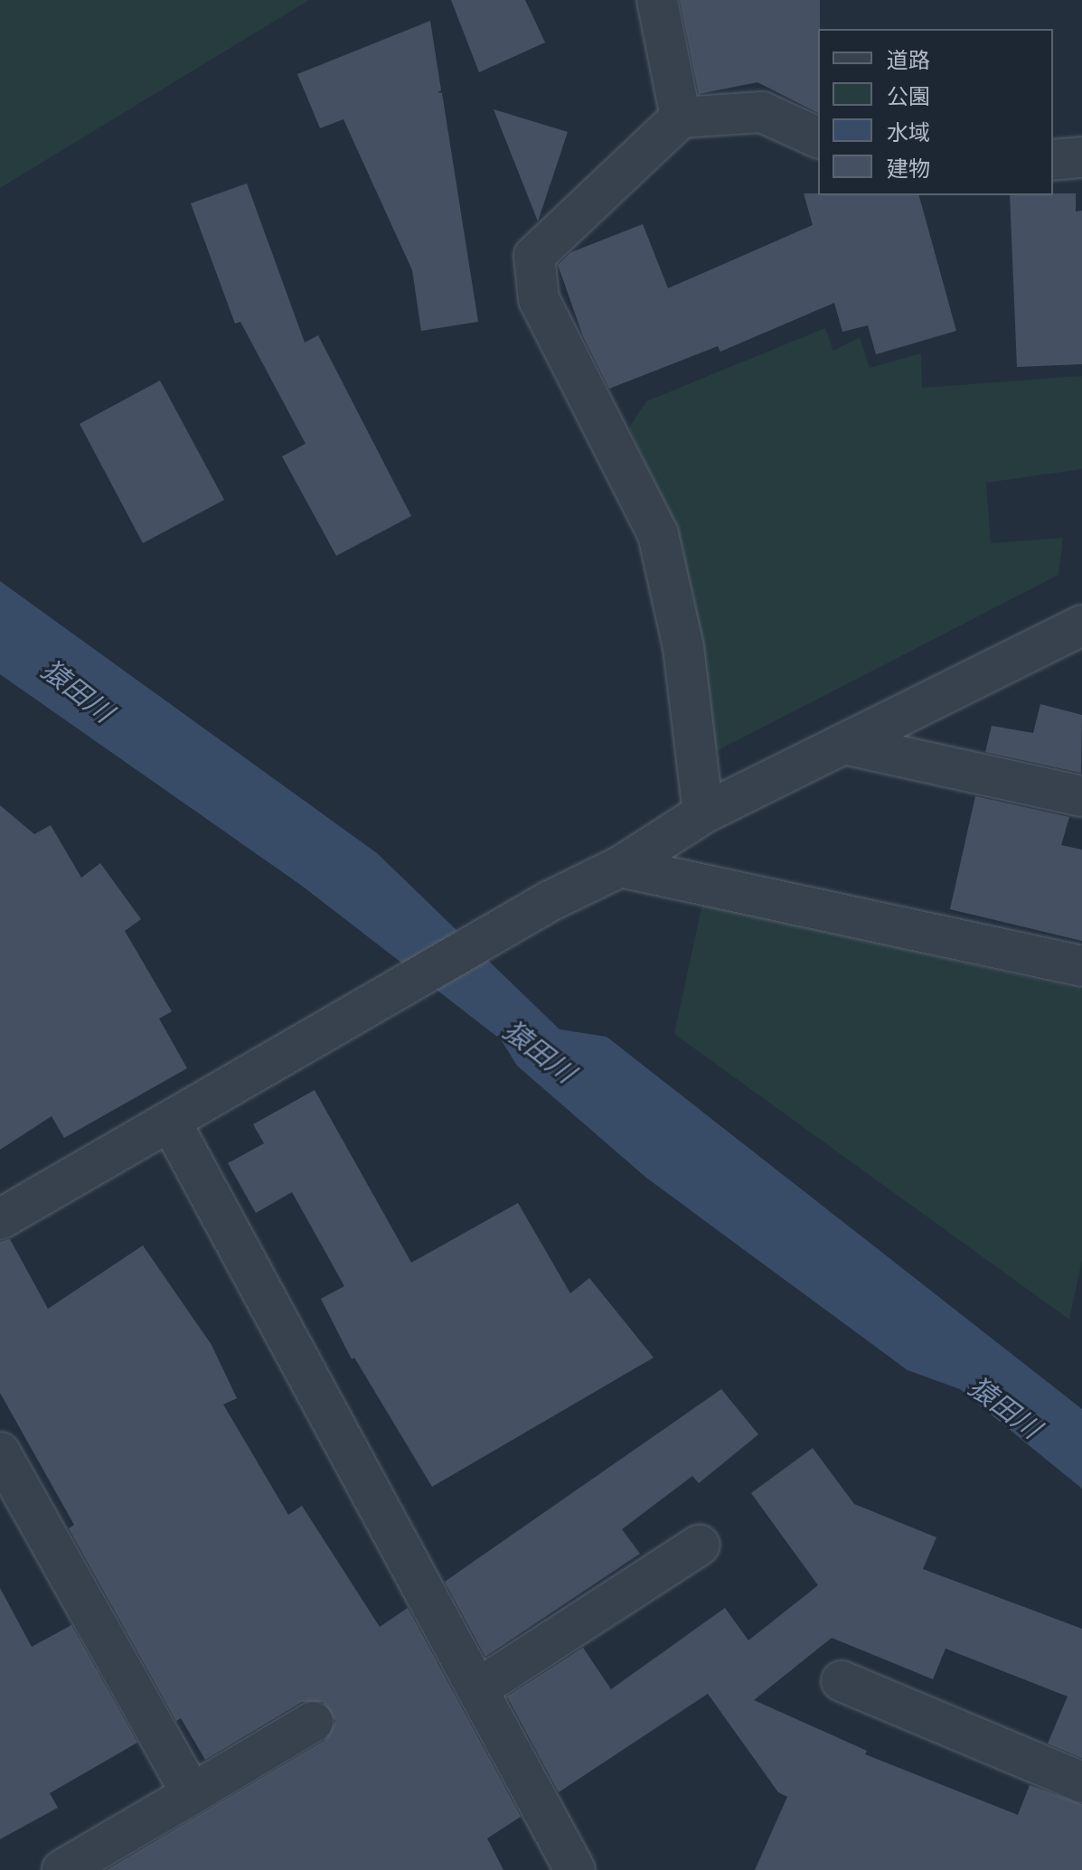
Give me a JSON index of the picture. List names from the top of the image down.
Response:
{
  "water": ["猿田川"],
  "legend": [
    "道路",
    "公園",
    "水域",
    "建物"
  ]
}
